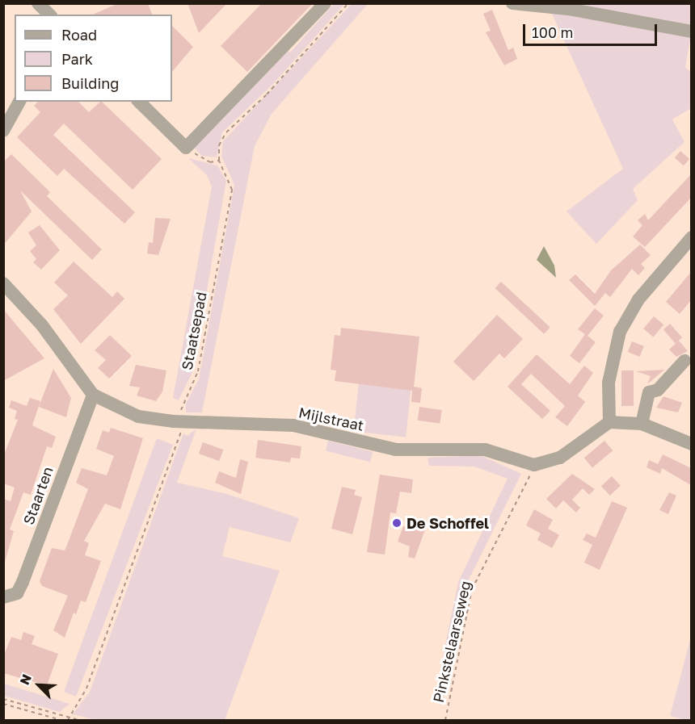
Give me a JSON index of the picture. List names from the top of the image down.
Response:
{
  "streets": {
    "street": ["Mijlstraat", "Staarten"],
    "path": ["Staatsepad", "Pinkstelaarseweg"]
  },
  "crossings": [
    ["Staatsepad", "Mijlstraat"],
    ["Mijlstraat", "Staarten"],
    ["Mijlstraat", "Pinkstelaarseweg"]
  ],
  "places": ["De Schoffel"],
  "legend": ["Road", "Park", "Building"],
  "scale_bar": "100 m",
  "north": "top left"
}
